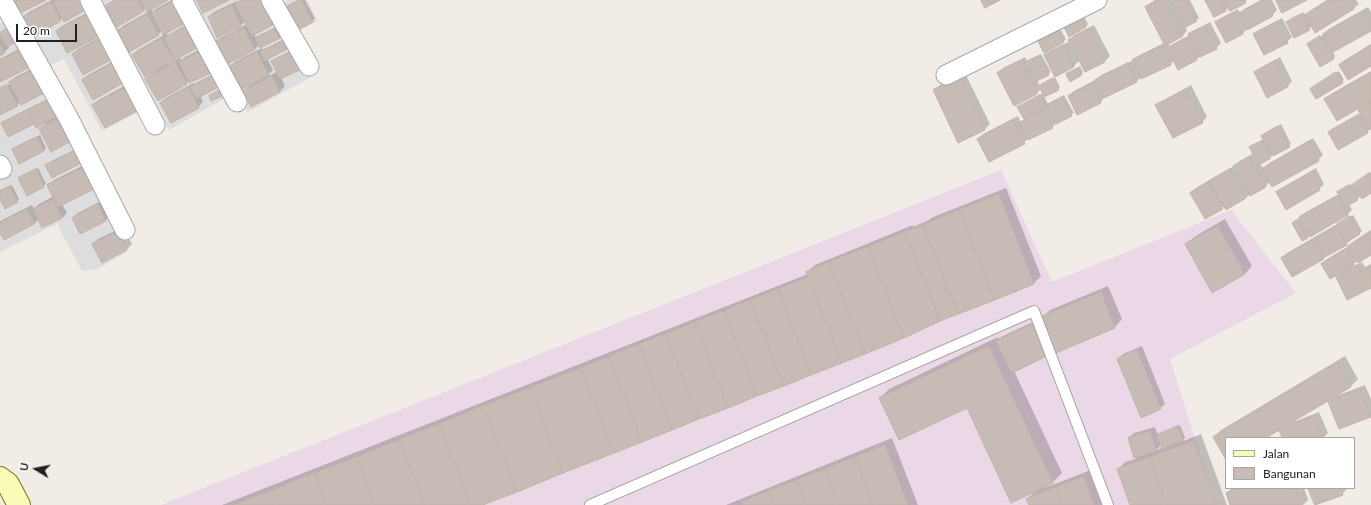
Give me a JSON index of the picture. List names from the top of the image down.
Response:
{
  "legend": ["Jalan", "Bangunan"],
  "scale_bar": "20 m",
  "north": "left"
}
